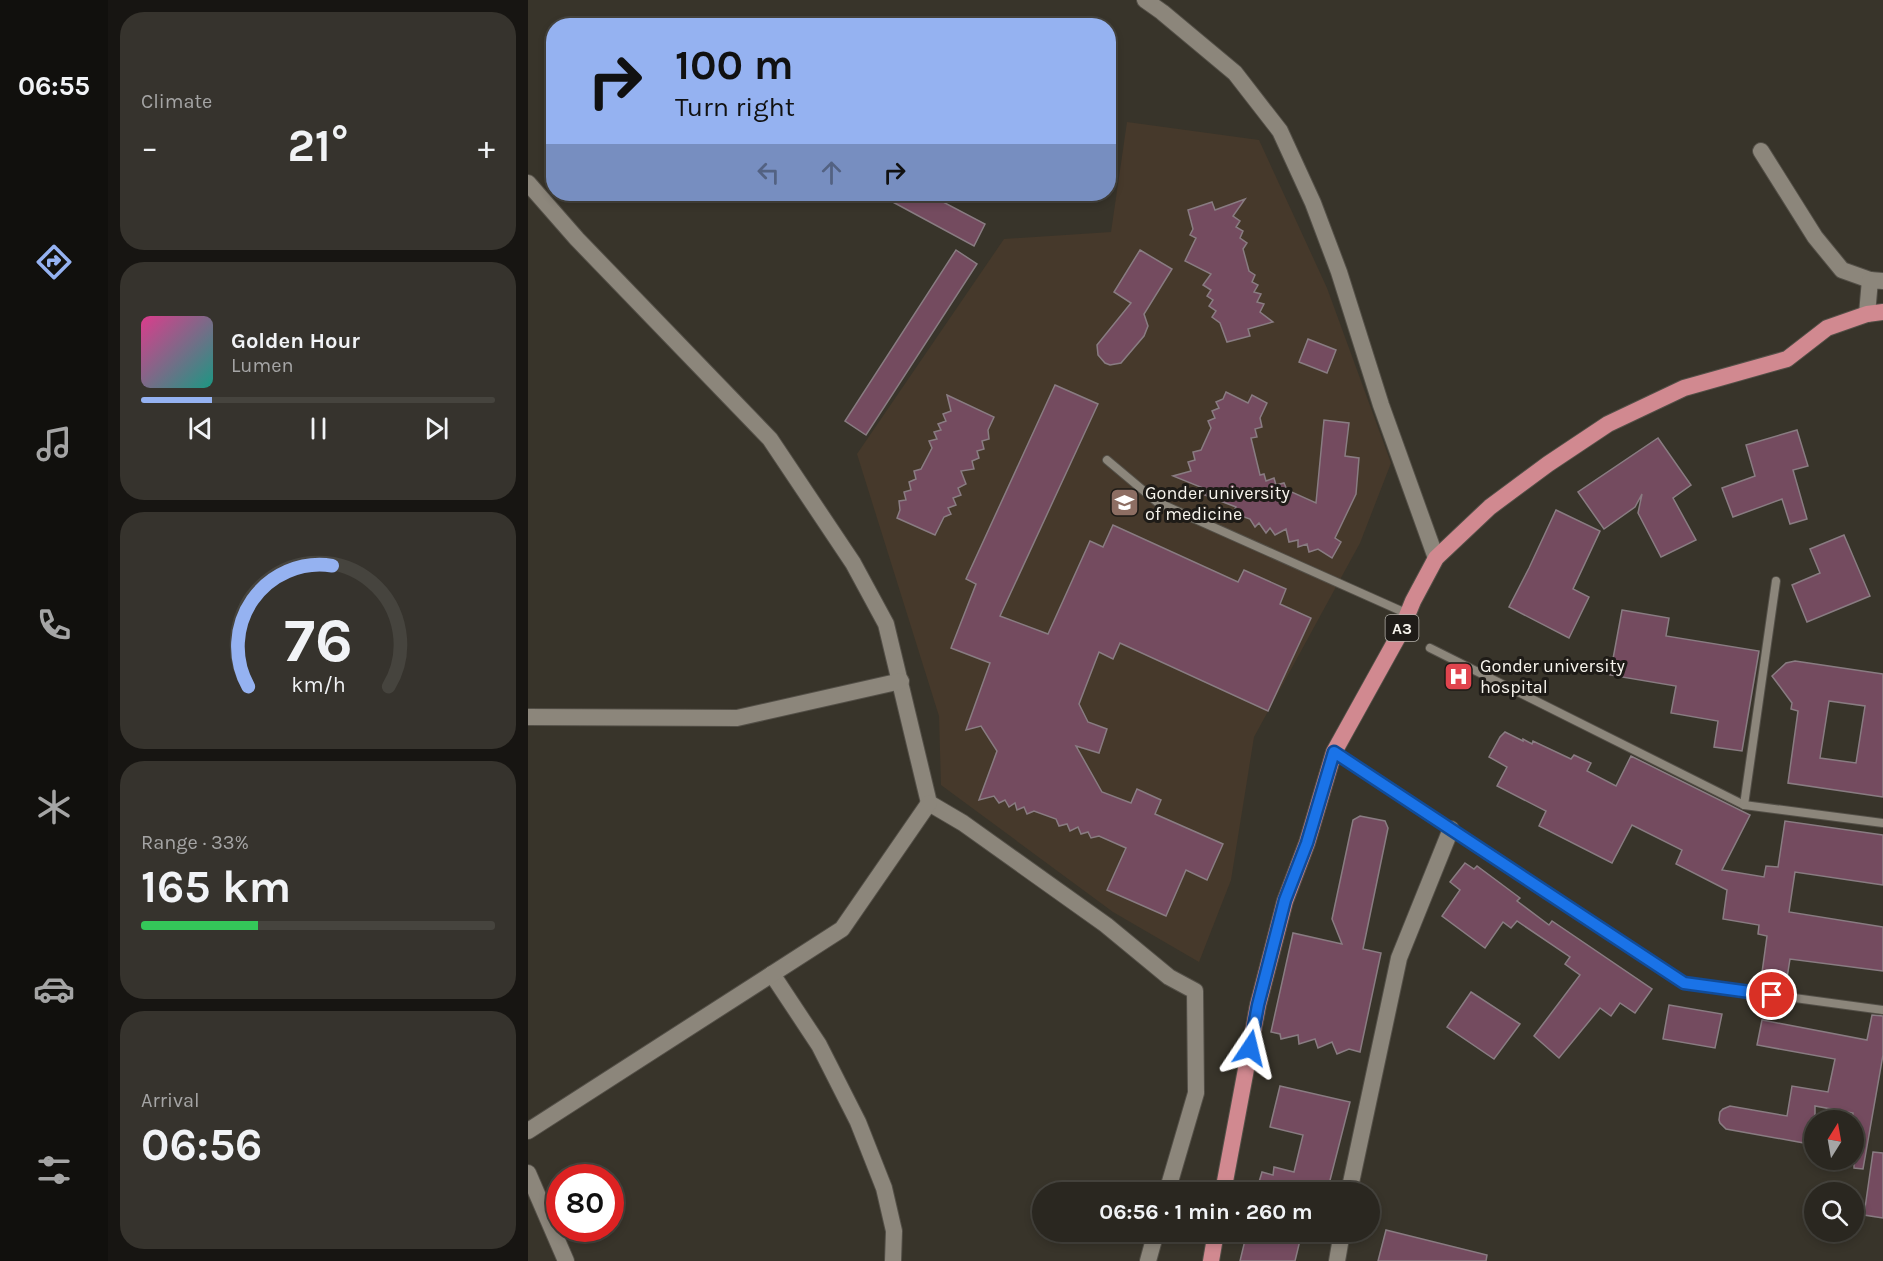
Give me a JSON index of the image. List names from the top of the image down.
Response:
{
  "streets": {
    "highway": ["A3"]
  },
  "places": {
    "school or university": ["Gonder university of medicine"],
    "hospital": ["Gonder university hospital"]
  },
  "north": "top",
  "page": {
    "tabs": "06:55",
    "tile": [
      "Climate",
      ["Range · 33%", "165 km"],
      ["Arrival", "06:56"]
    ],
    "turn": ["100 m", "Turn right"],
    "heat": ["−", "21°", "+"],
    "song": ["Golden Hour", "Lumen"],
    "limit": "80",
    "trip": "06:56 · 1 min · 260 m",
    "gauge": ["76", "km/h"]
  }
}
